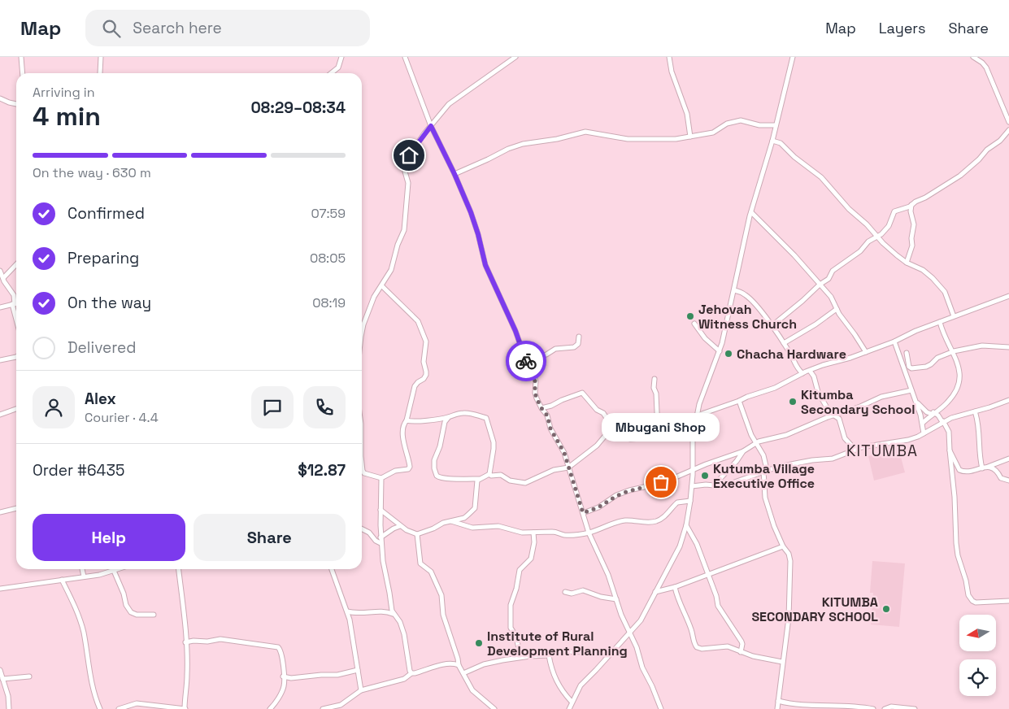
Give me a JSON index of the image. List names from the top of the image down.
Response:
{
  "districts": ["KITUMBA"],
  "places": [
    "Jehovah Witness Church",
    "Chacha Hardware",
    "Kitumba Secondary School",
    "Kutumba Village Executive Office",
    "Mbugani Shop",
    "KITUMBA SECONDARY SCHOOL",
    "Institute of Rural Development Planning"
  ],
  "north": "left",
  "page": {
    "header": "Map",
    "search": "Search here",
    "nav": ["Map", "Layers", "Share"],
    "heading": ["4 min", "Arriving in", "08:29–08:34"],
    "panel": [
      "Alex",
      "Courier · 4.4",
      "Order #6435",
      "$12.87"
    ],
    "bar": "On the way · 630 m",
    "list": [
      ["Confirmed", "07:59"],
      ["Preparing", "08:05"],
      ["On the way", "08:19"],
      "Delivered"
    ],
    "bubble": "Mbugani Shop",
    "buttons": ["Help", "Share"]
  }
}
